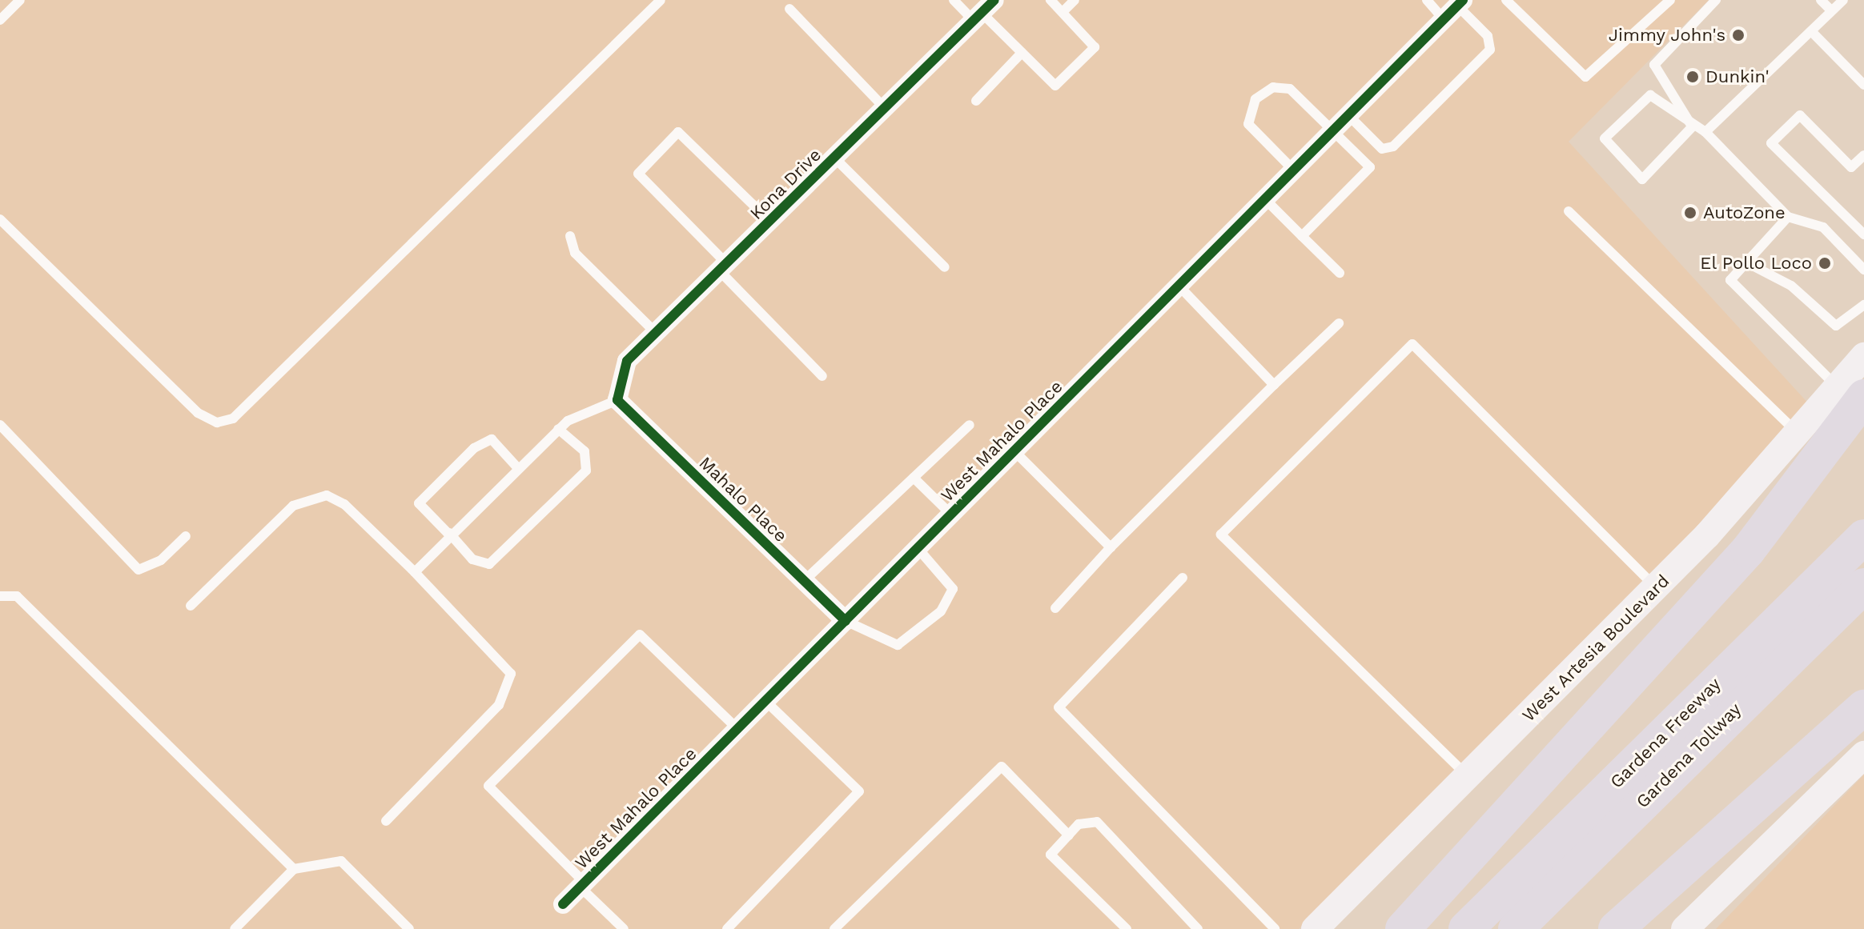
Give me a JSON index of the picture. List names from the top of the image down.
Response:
{
  "streets": {
    "highway": ["Gardena Freeway", "Gardena Tollway"],
    "main road": ["West Artesia Boulevard"],
    "street": ["Kona Drive", "West Mahalo Place", "Mahalo Place"]
  },
  "crossings": [
    ["Kona Drive", "Mahalo Place"],
    ["West Mahalo Place", "Mahalo Place"],
    ["Gardena Freeway", "Gardena Tollway"]
  ],
  "places": [
    "Jimmy John's",
    "Dunkin'",
    "AutoZone",
    "El Pollo Loco"
  ]
}
